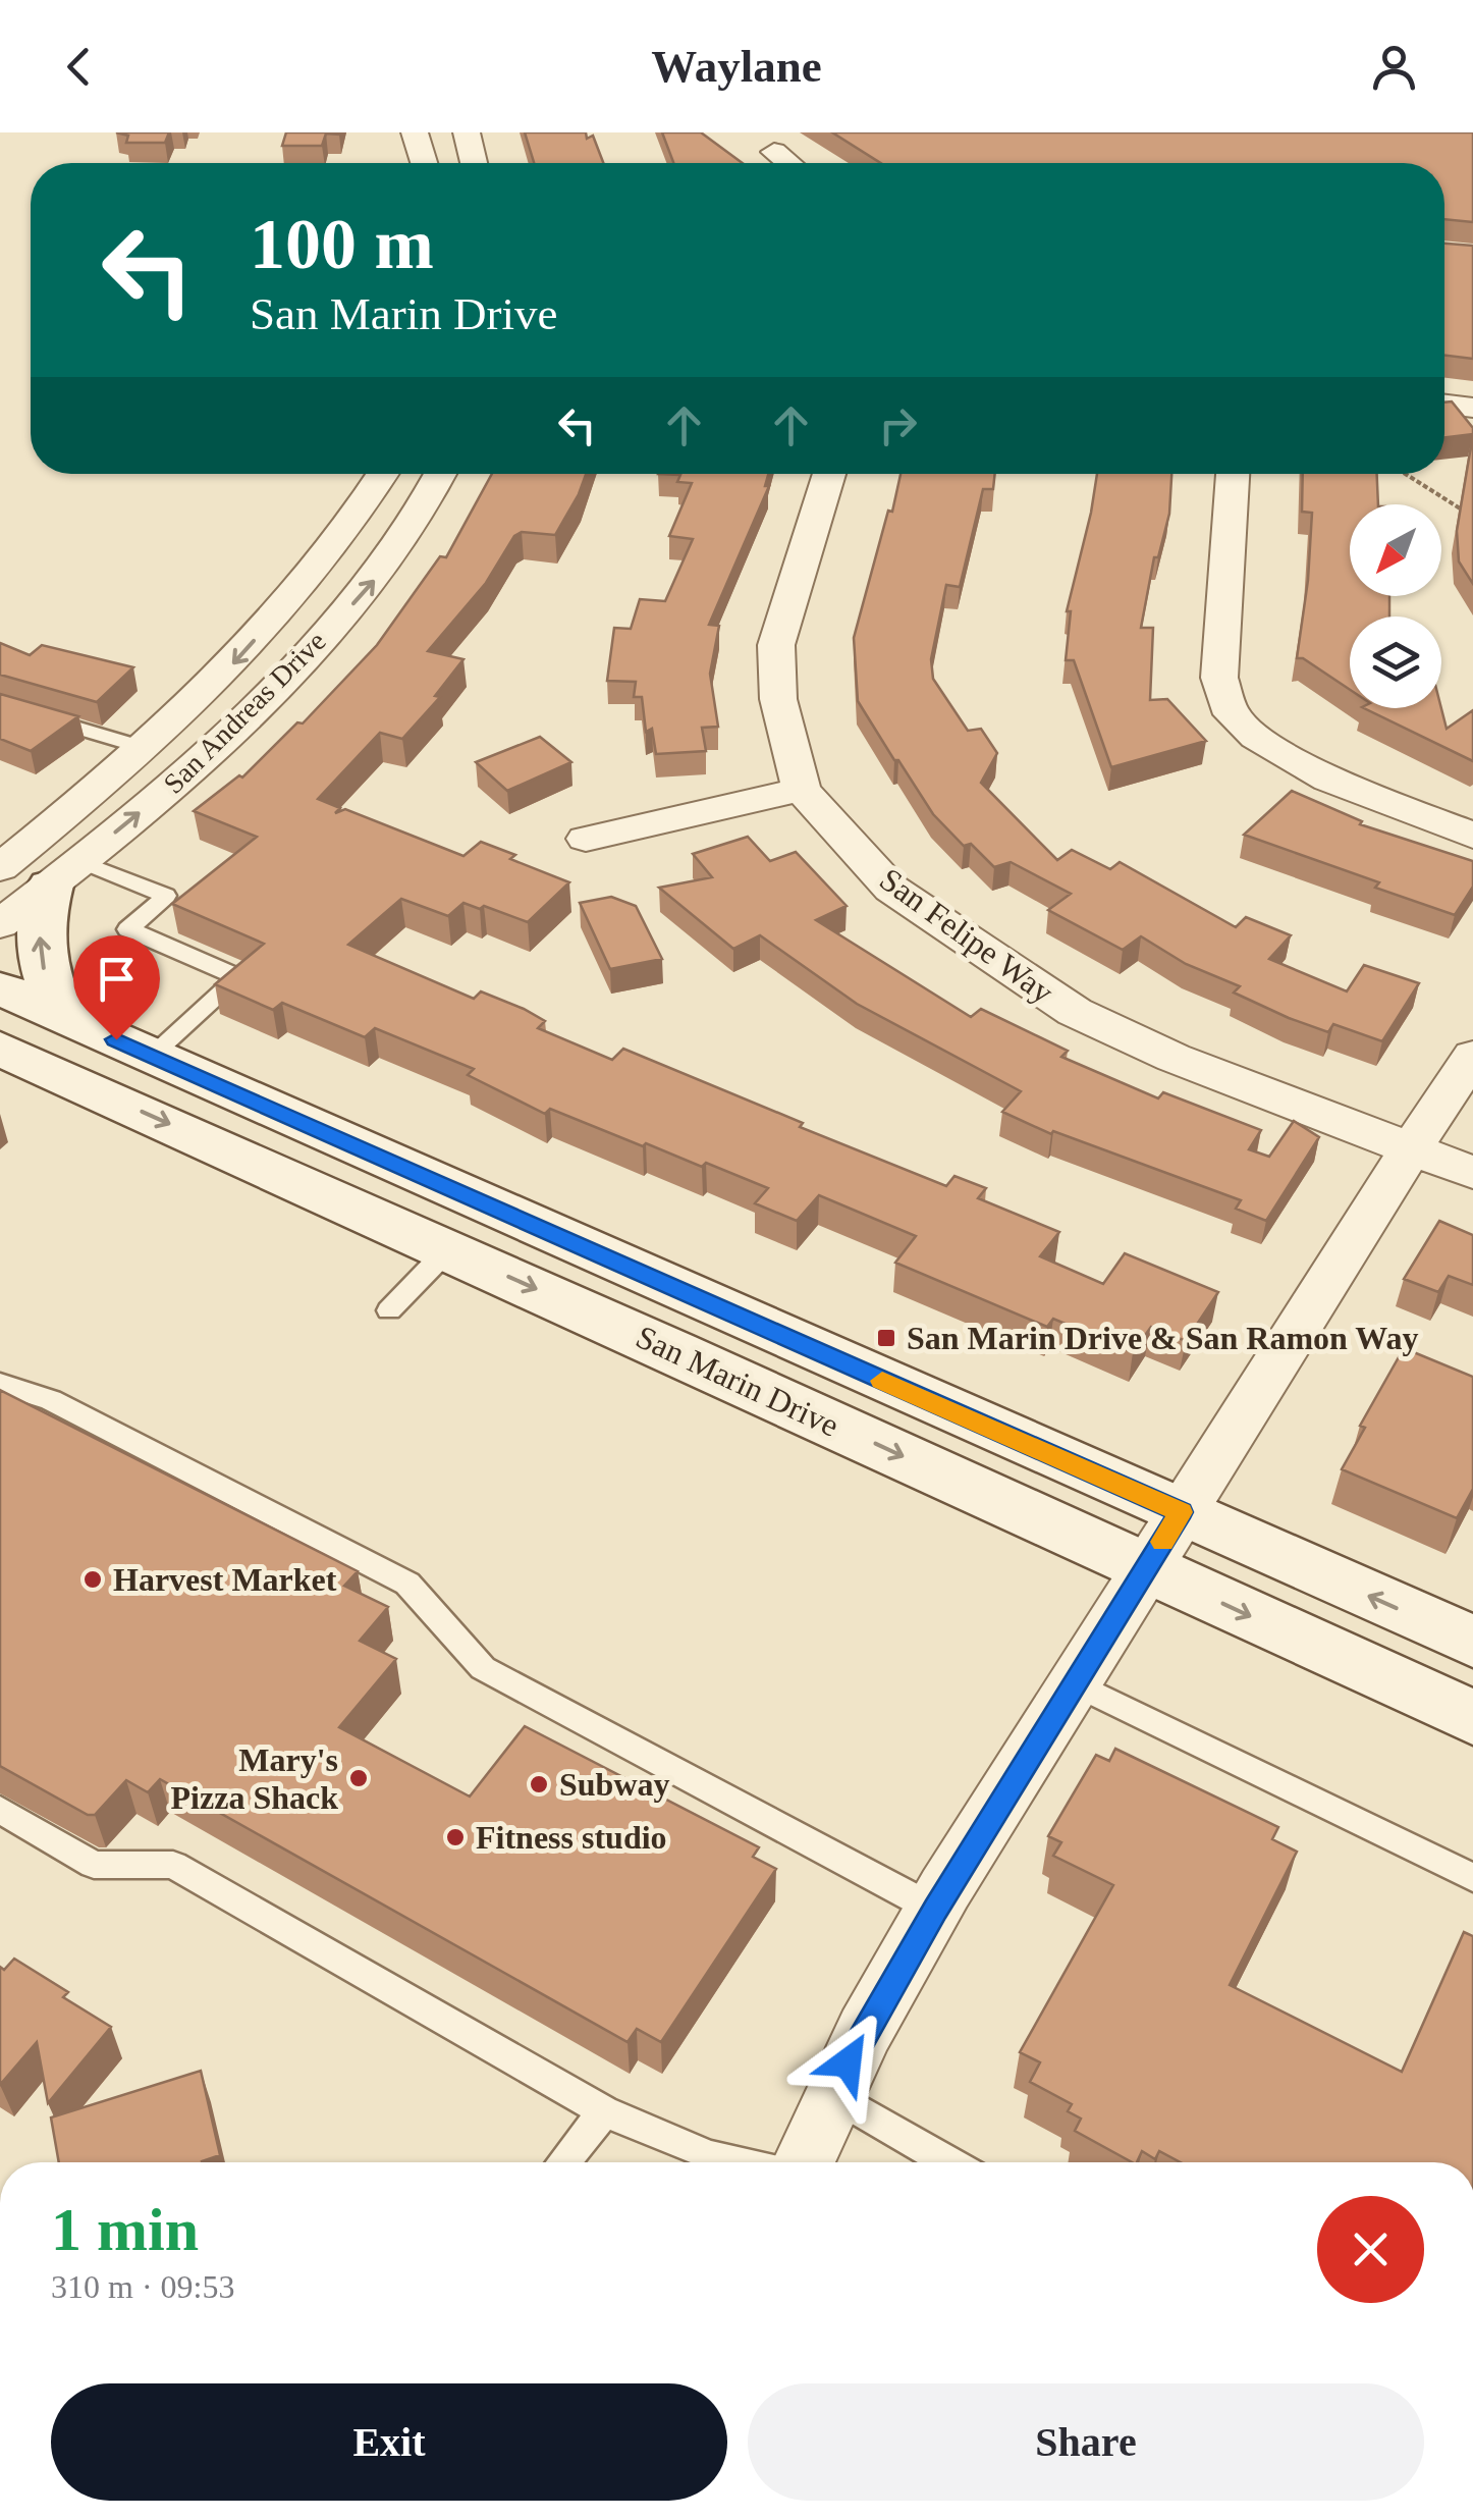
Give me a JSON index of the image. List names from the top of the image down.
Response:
{
  "streets": {
    "main road": ["San Marin Drive"],
    "street": ["San Andreas Drive", "San Felipe Way"]
  },
  "places": {
    "transit": ["San Marin Drive & San Ramon Way"],
    "other": [
      "Harvest Market",
      "Mary's Pizza Shack",
      "Subway",
      "Fitness studio"
    ]
  },
  "north": "bottom left",
  "page": {
    "header": "Waylane",
    "turn": ["100 m", "San Marin Drive"],
    "heading": ["1 min", "310 m · 09:53"],
    "buttons": ["Exit", "Share"]
  }
}
